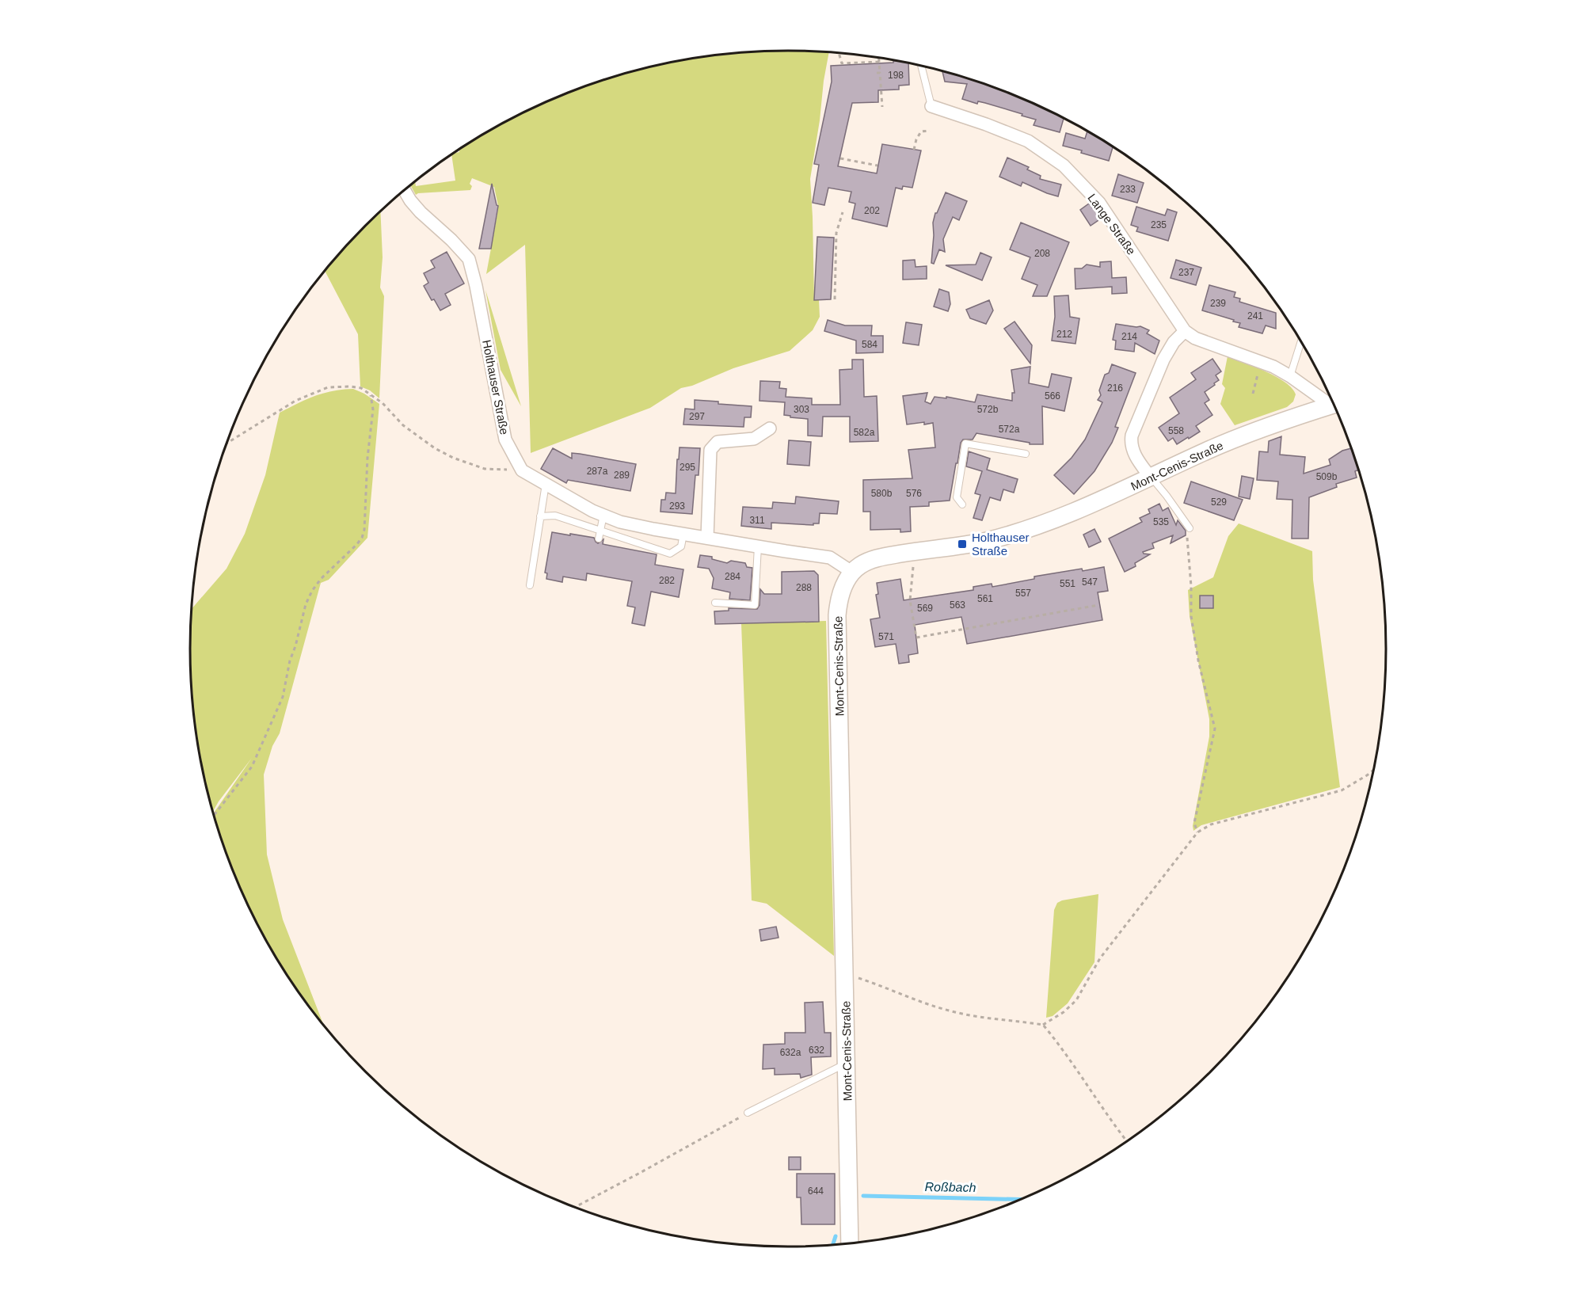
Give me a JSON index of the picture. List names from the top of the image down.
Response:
{
  "streets": {
    "main road": ["Mont-Cenis-Straße"],
    "street": ["Lange Straße", "Holthauser Straße"]
  },
  "water": ["Roßbach"],
  "places": {
    "transit": ["Holthauser Straße"]
  },
  "house_numbers": [
    "198",
    "233",
    "202",
    "235",
    "208",
    "237",
    "239",
    "241",
    "212",
    "214",
    "584",
    "216",
    "566",
    "303",
    "572b",
    "297",
    "572a",
    "558",
    "582a",
    "295",
    "287a",
    "289",
    "509b",
    "580b",
    "576",
    "529",
    "293",
    "311",
    "535",
    "284",
    "282",
    "547",
    "551",
    "288",
    "557",
    "561",
    "563",
    "569",
    "571",
    "632",
    "632a",
    "644"
  ]
}
